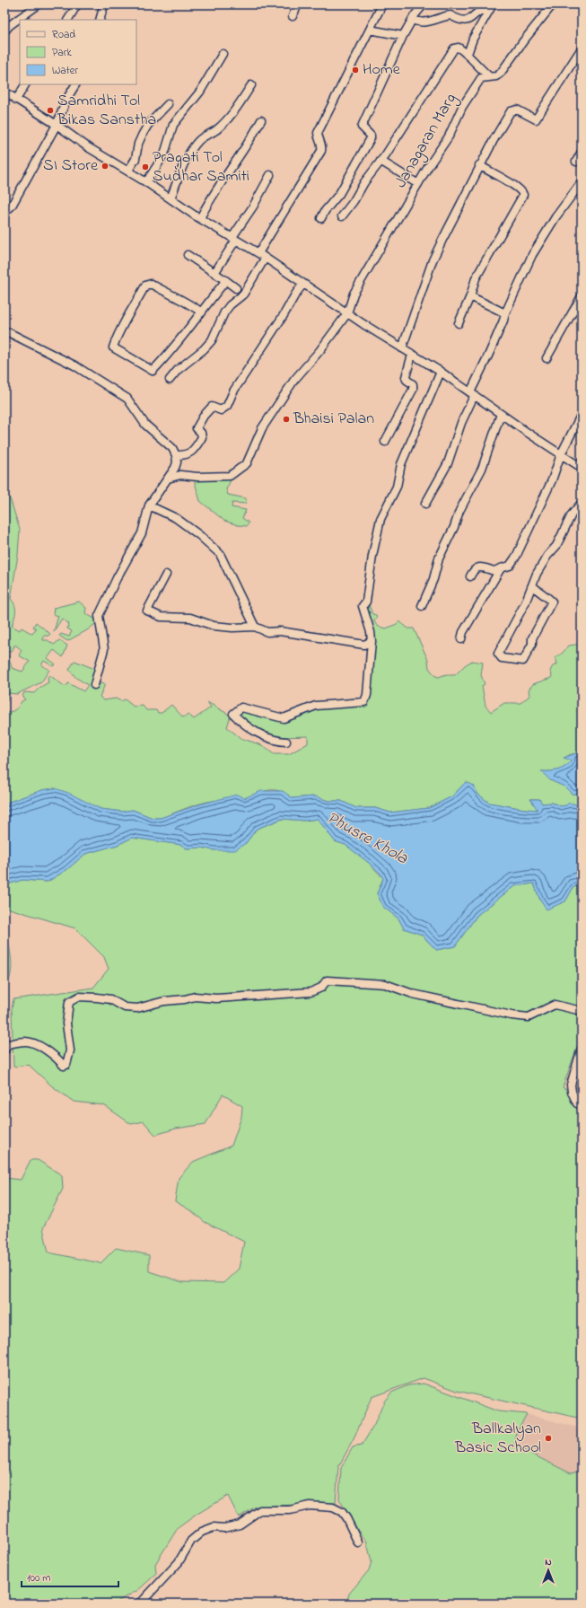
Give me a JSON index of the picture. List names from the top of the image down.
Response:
{
  "streets": {
    "street": ["Janagaran Marg"]
  },
  "water": ["Phusre Khola"],
  "places": [
    "Home",
    "Samridhi Tol Bikas Sanstha",
    "SI Store",
    "Pragati Tol Sudhar Samiti",
    "Bhaisi Palan",
    "Ballkalyan Basic School"
  ],
  "legend": ["Road", "Park", "Water"],
  "scale_bar": "100 m",
  "north": "top"
}
